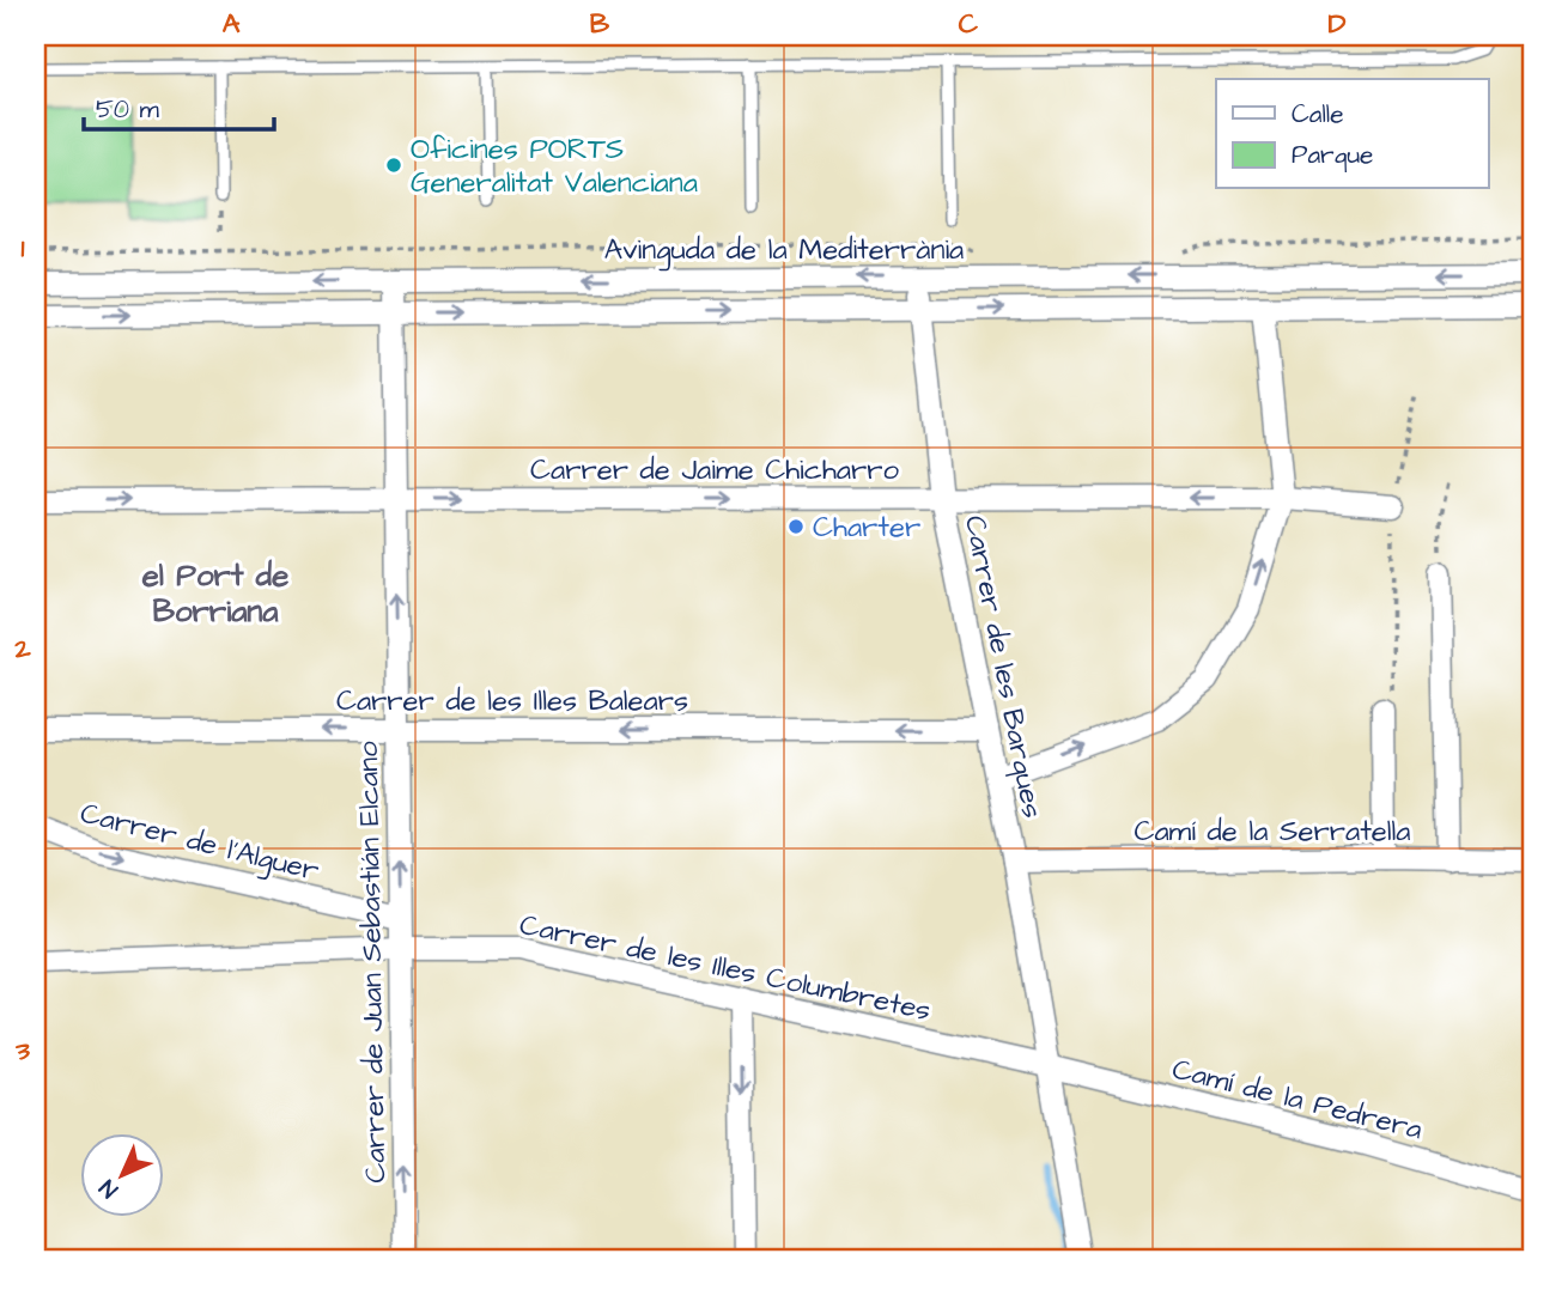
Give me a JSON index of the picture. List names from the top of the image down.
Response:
{
  "streets": {
    "street": [
      "Avinguda de la Mediterrània",
      "Carrer de Jaime Chicharro",
      "Carrer de les Barques",
      "Carrer de les Illes Balears",
      "Camí de la Serratella",
      "Carrer de l'Alguer",
      "Carrer de Juan Sebastián Elcano",
      "Carrer de les Illes Columbretes",
      "Camí de la Pedrera"
    ]
  },
  "crossings": [
    ["Avinguda de la Mediterrània", "Carrer de les Barques"],
    ["Avinguda de la Mediterrània", "Carrer de Juan Sebastián Elcano"],
    ["Carrer de Jaime Chicharro", "Carrer de les Barques"],
    ["Carrer de Jaime Chicharro", "Carrer de Juan Sebastián Elcano"],
    ["Carrer de les Barques", "Carrer de les Illes Balears"],
    ["Carrer de les Barques", "Camí de la Serratella"],
    ["Carrer de les Barques", "Carrer de les Illes Columbretes"],
    ["Carrer de les Barques", "Camí de la Pedrera"],
    ["Carrer de les Illes Balears", "Carrer de Juan Sebastián Elcano"],
    ["Carrer de l'Alguer", "Carrer de Juan Sebastián Elcano"],
    ["Carrer de Juan Sebastián Elcano", "Carrer de les Illes Columbretes"],
    ["Carrer de les Illes Columbretes", "Camí de la Pedrera"]
  ],
  "one_way": ["Carrer de les Illes Balears", "Carrer de l'Alguer", "Carrer de Juan Sebastián Elcano"],
  "districts": ["el Port de Borriana"],
  "places": ["Oficines PORTS Generalitat Valenciana", "Charter"],
  "legend": ["Calle", "Parque"],
  "scale_bar": "50 m",
  "north": "bottom left",
  "grid": {
    "columns": [
      "A",
      "B",
      "C",
      "D"
    ],
    "rows": ["1", "2", "3"]
  }
}
